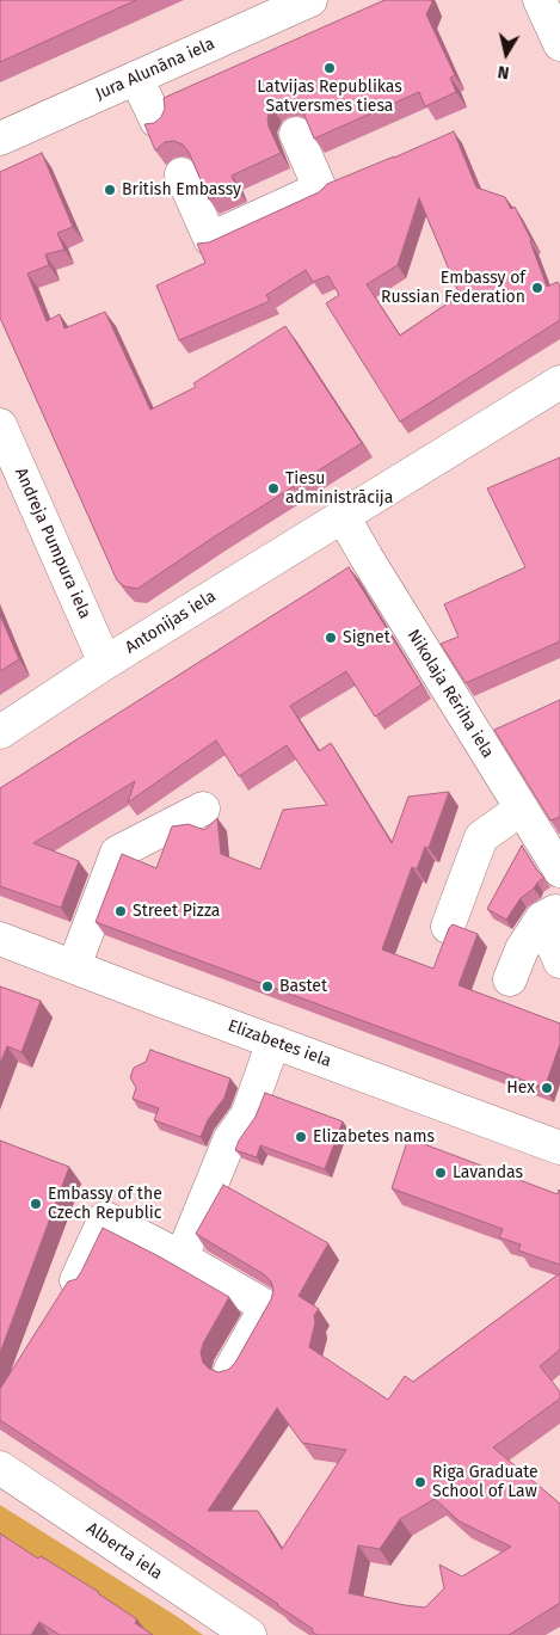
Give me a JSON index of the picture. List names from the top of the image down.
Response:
{
  "streets": {
    "street": [
      "Jura Alunāna iela",
      "Andreja Pumpura iela",
      "Antonijas iela",
      "Nikolaja Rēriha iela",
      "Elizabetes iela",
      "Alberta iela"
    ]
  },
  "crossings": [
    ["Andreja Pumpura iela", "Antonijas iela"],
    ["Antonijas iela", "Nikolaja Rēriha iela"]
  ],
  "places": [
    "Latvijas Republikas Satversmes tiesa",
    "British Embassy",
    "Embassy of Russian Federation",
    "Tiesu administrācija",
    "Signet",
    "Street Pizza",
    "Bastet",
    "Hex",
    "Elizabetes nams",
    "Lavandas",
    "Embassy of the Czech Republic",
    "Riga Graduate School of Law"
  ],
  "north": "bottom"
}
